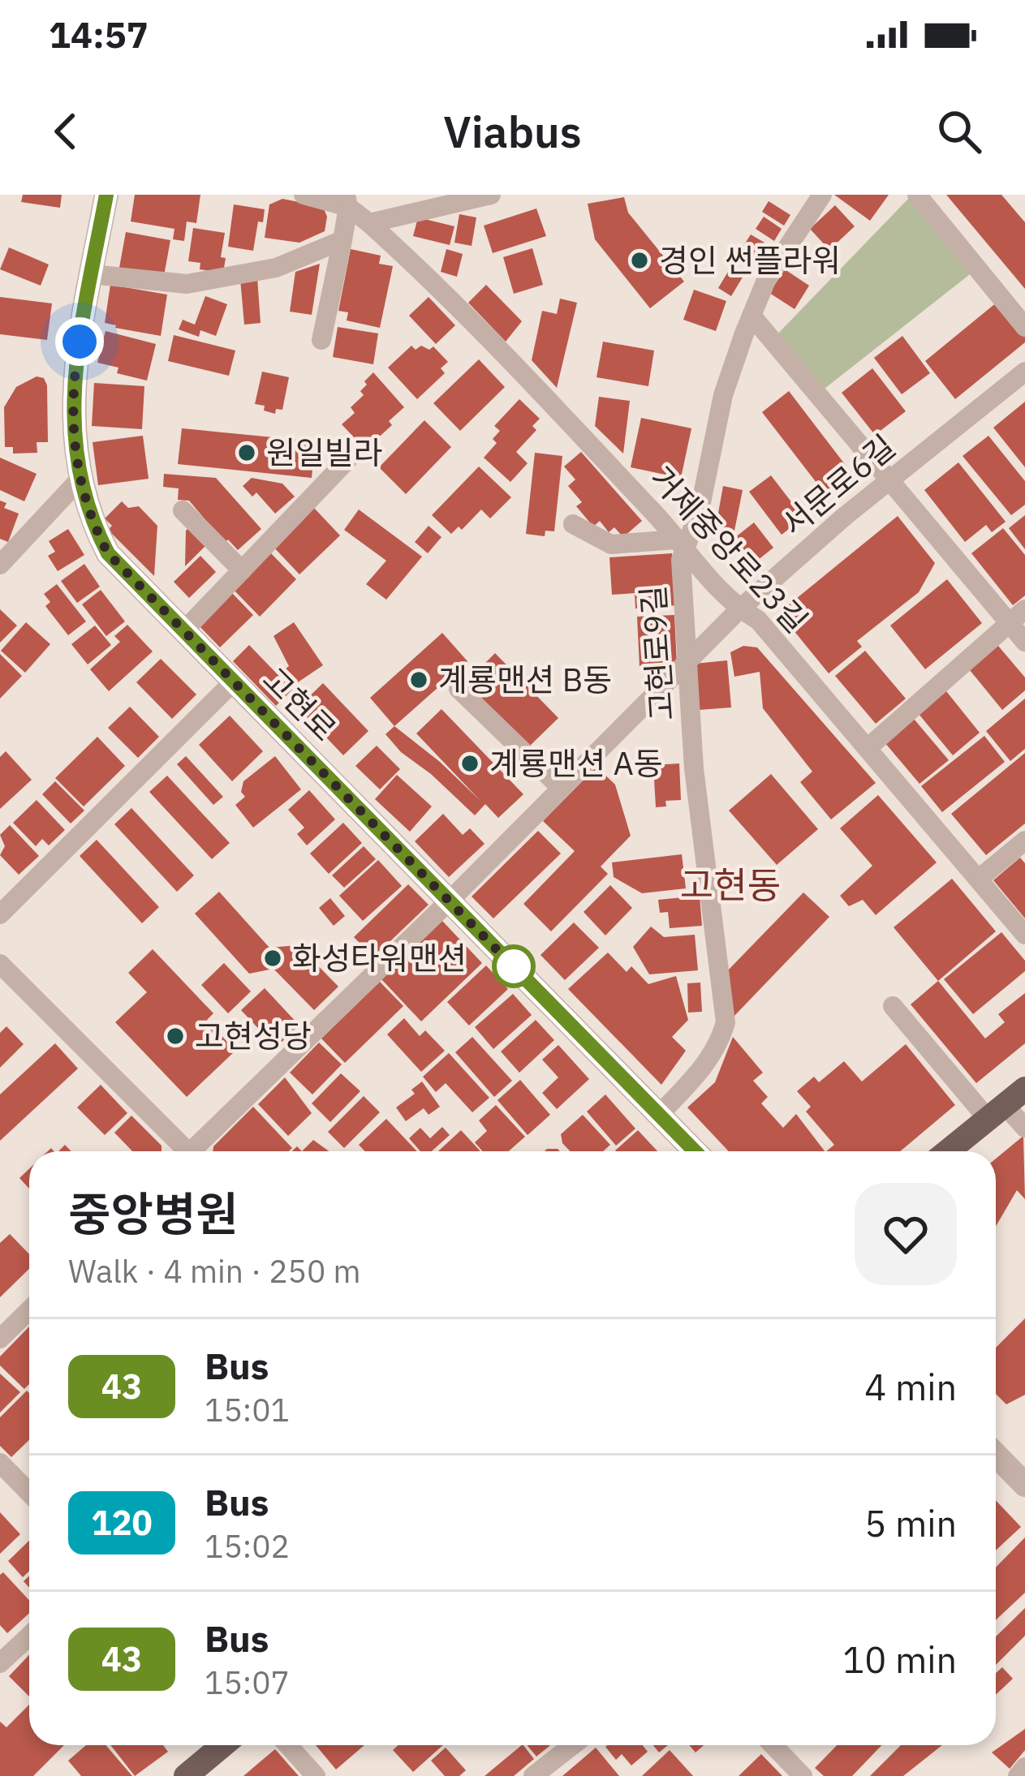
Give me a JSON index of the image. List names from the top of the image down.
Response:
{
  "streets": {
    "street": [
      "서문로6길",
      "거제중앙로23길",
      "고현로9길",
      "고현로"
    ]
  },
  "crossings": [
    ["서문로6길", "거제중앙로23길"],
    ["서문로6길", "고현로9길"],
    ["서문로6길", "고현로"],
    ["거제중앙로23길", "고현로9길"],
    ["고현로9길", "고현로"]
  ],
  "districts": ["고현동"],
  "places": [
    "경인 썬플라워",
    "원일빌라",
    "계룡맨션 B동",
    "계룡맨션 A동",
    "화성타워맨션",
    "고현성당"
  ],
  "lines": ["bus line 43"],
  "page": {
    "status": "14:57",
    "header": "Viabus",
    "heading": ["중앙병원", "Walk · 4 min · 250 m"],
    "list": [
      {
        "mark": "43",
        "name": "Bus",
        "note": "15:01",
        "value": "4 min"
      },
      {
        "mark": "120",
        "name": "Bus",
        "note": "15:02",
        "value": "5 min"
      },
      {
        "mark": "43",
        "name": "Bus",
        "note": "15:07",
        "value": "10 min"
      }
    ]
  }
}
